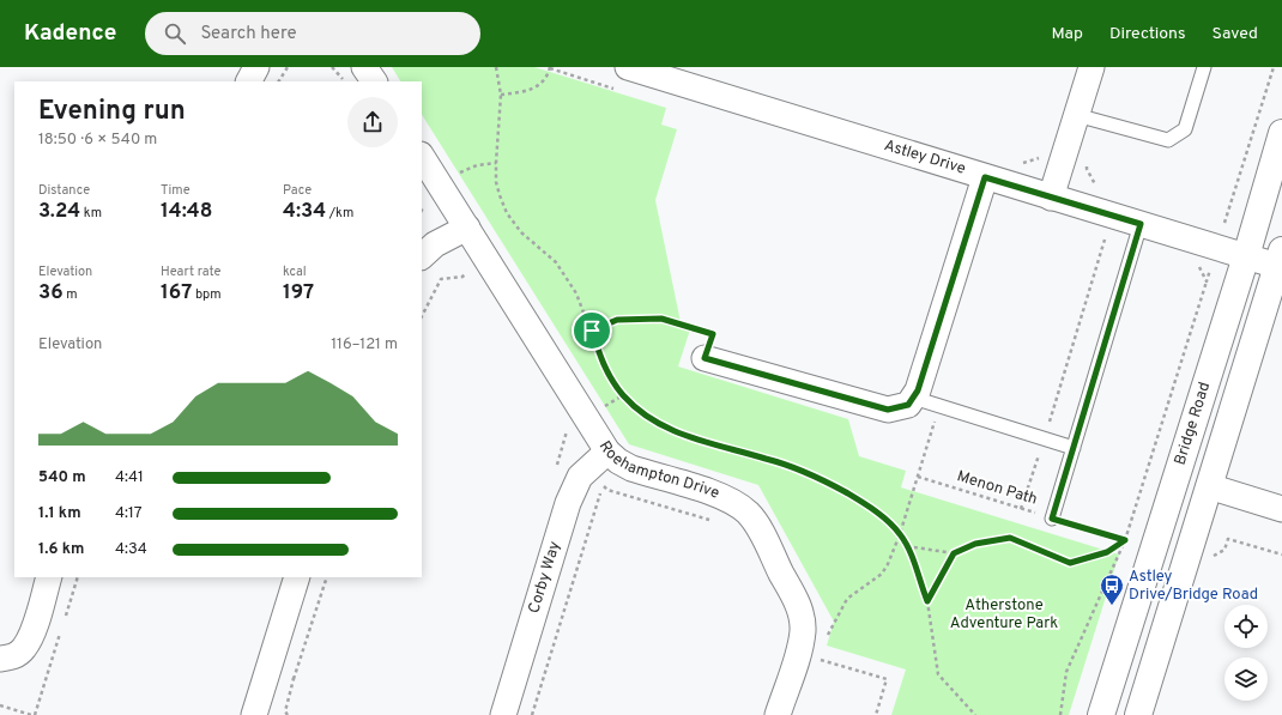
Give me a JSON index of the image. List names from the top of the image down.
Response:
{
  "streets": {
    "street": [
      "Astley Drive",
      "Bridge Road",
      "Roehampton Drive",
      "Corby Way"
    ],
    "path": ["Menon Path"]
  },
  "crossings": [
    ["Astley Drive", "Bridge Road"],
    ["Roehampton Drive", "Corby Way"]
  ],
  "parks": ["Atherstone Adventure Park"],
  "places": {
    "bus stop": ["Astley Drive/Bridge Road"]
  },
  "page": {
    "header": "Kadence",
    "search": "Search here",
    "nav": ["Map", "Directions", "Saved"],
    "heading": ["Evening run", "18:50 · 6 × 540 m"],
    "stats": [
      ["Distance", "3.24 km"],
      ["Time", "14:48"],
      ["Pace", "4:34 /km"],
      ["Elevation", "36 m"],
      ["Heart rate", "167 bpm"],
      ["kcal", "197"]
    ],
    "chart": ["Elevation", "116–121 m"],
    "list": [
      {
        "name": "540 m",
        "note": "4:41"
      },
      {
        "name": "1.1 km",
        "note": "4:17"
      },
      {
        "name": "1.6 km",
        "note": "4:34"
      }
    ]
  }
}
